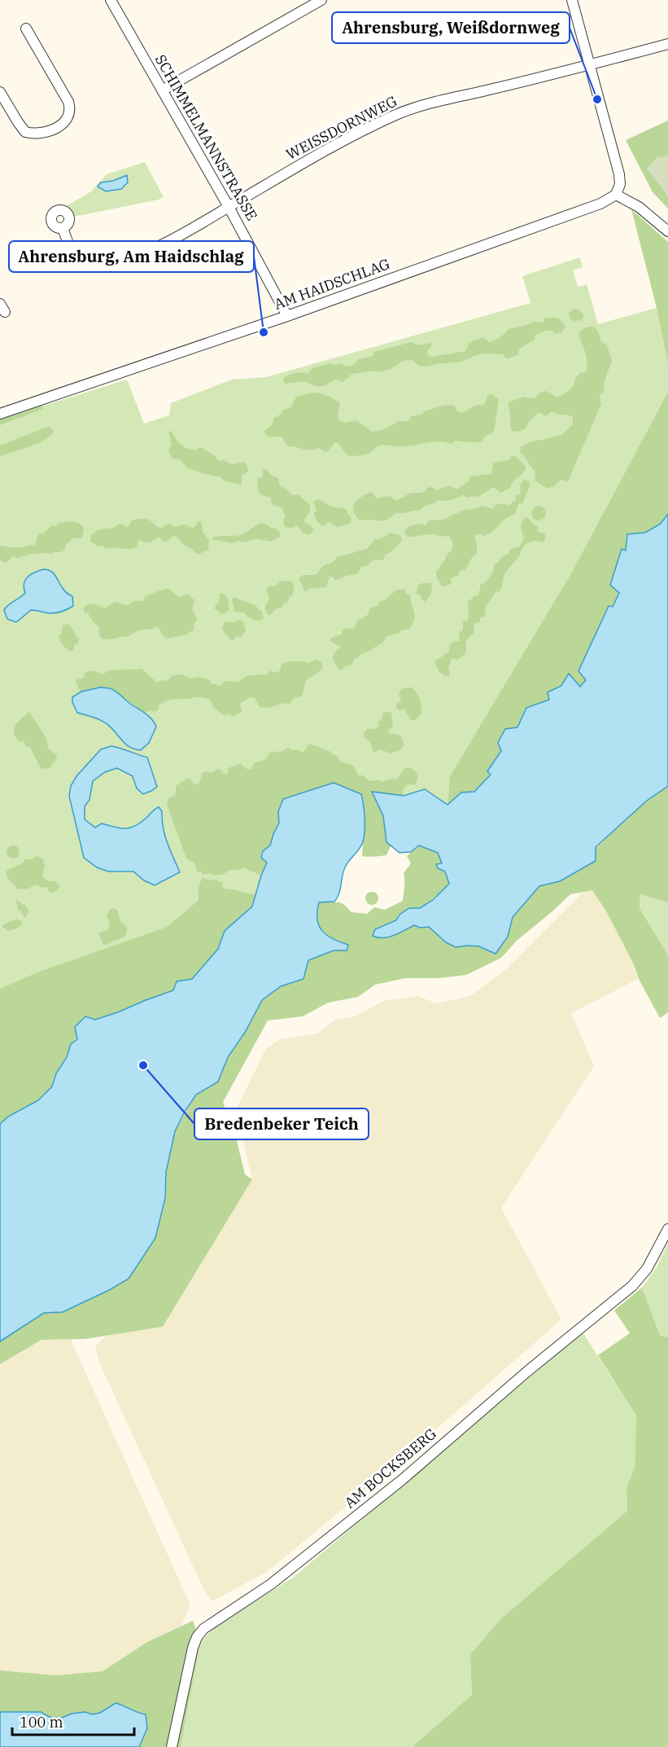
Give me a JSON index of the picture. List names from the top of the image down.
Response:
{
  "streets": {
    "street": [
      "WEISSDORNWEG",
      "SCHIMMELMANNSTRASSE",
      "AM HAIDSCHLAG",
      "AM BOCKSBERG"
    ]
  },
  "crossings": [
    ["WEISSDORNWEG", "SCHIMMELMANNSTRASSE"],
    ["SCHIMMELMANNSTRASSE", "AM HAIDSCHLAG"]
  ],
  "places": ["Ahrensburg, Weißdornweg", "Ahrensburg, Am Haidschlag", "Bredenbeker Teich"],
  "scale_bar": "100 m"
}
